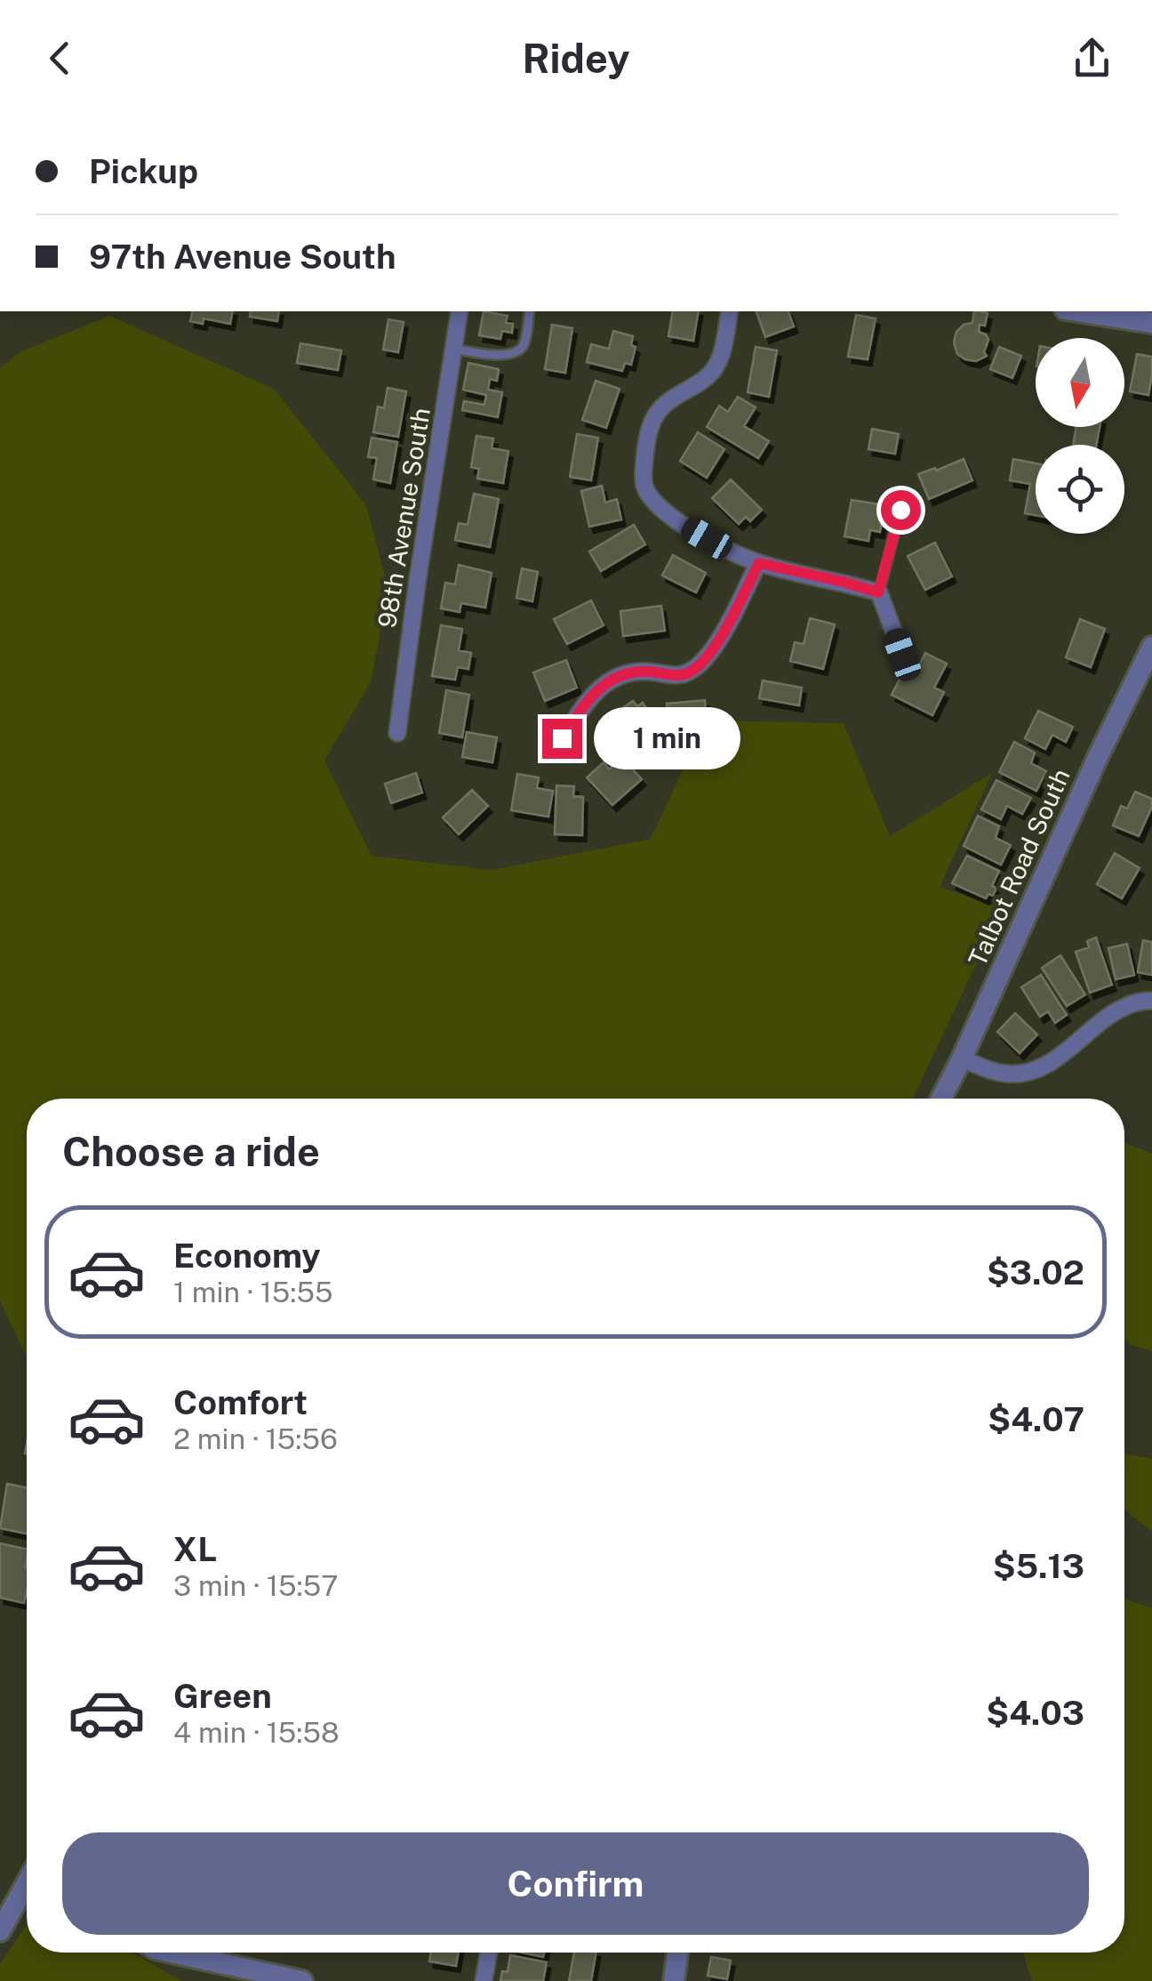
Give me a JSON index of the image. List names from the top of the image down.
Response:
{
  "streets": {
    "street": ["98th Avenue South", "Talbot Road South"]
  },
  "north": "bottom",
  "page": {
    "header": "Ridey",
    "banner": ["Pickup", "97th Avenue South"],
    "bubble": "1 min",
    "heading": "Choose a ride",
    "list": [
      {
        "name": "Economy",
        "note": "1 min · 15:55",
        "value": "$3.02"
      },
      {
        "name": "Comfort",
        "note": "2 min · 15:56",
        "value": "$4.07"
      },
      {
        "name": "XL",
        "note": "3 min · 15:57",
        "value": "$5.13"
      },
      {
        "name": "Green",
        "note": "4 min · 15:58",
        "value": "$4.03"
      }
    ],
    "buttons": "Confirm"
  }
}
